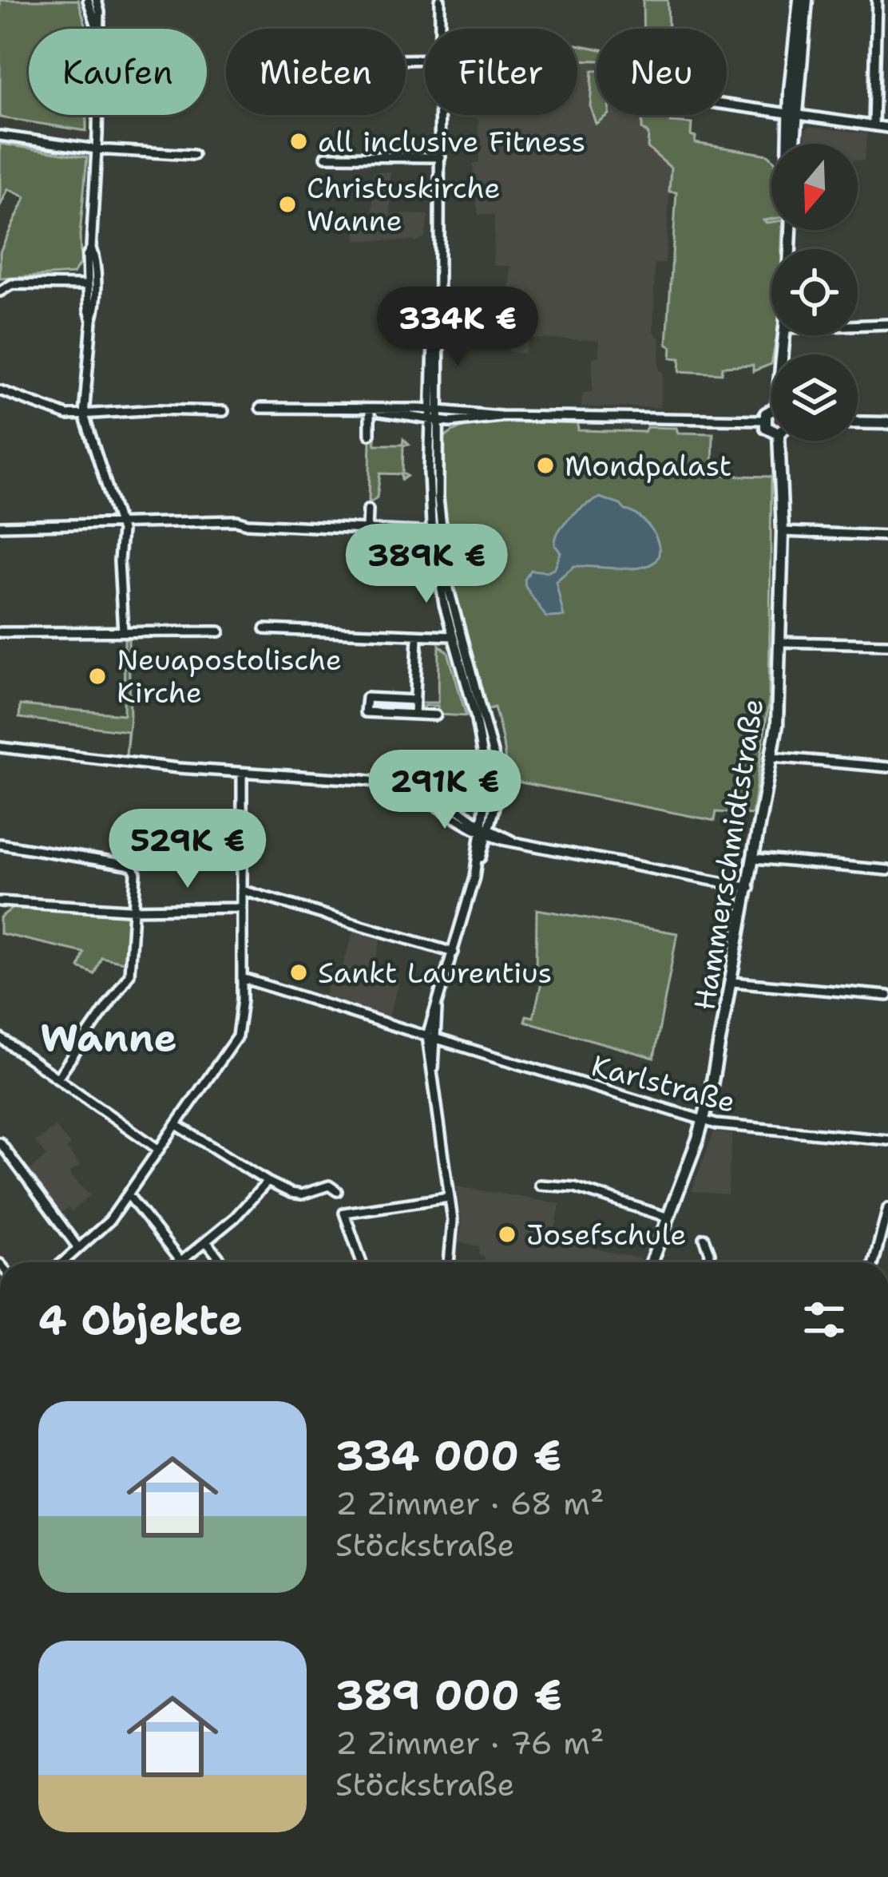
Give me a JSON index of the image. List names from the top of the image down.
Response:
{
  "streets": {
    "main road": ["Hammerschmidtstraße"],
    "street": ["Karlstraße"]
  },
  "crossings": [
    ["Hammerschmidtstraße", "Karlstraße"]
  ],
  "districts": ["Wanne"],
  "places": [
    "all inclusive Fitness",
    "Christuskirche Wanne",
    "Mondpalast",
    "Neuapostolische Kirche",
    "Sankt Laurentius",
    "Josefschule"
  ],
  "north": "bottom",
  "page": {
    "chip": [
      "Kaufen",
      "Mieten",
      "Filter",
      "Neu"
    ],
    "price": [
      "334K €",
      "389K €",
      "291K €",
      "529K €"
    ],
    "heading": "4 Objekte",
    "list": [
      {
        "name": "334 000 €",
        "note": "2 Zimmer · 68 m² · Stöckstraße"
      },
      {
        "name": "389 000 €",
        "note": "2 Zimmer · 76 m² · Stöckstraße"
      }
    ]
  }
}
